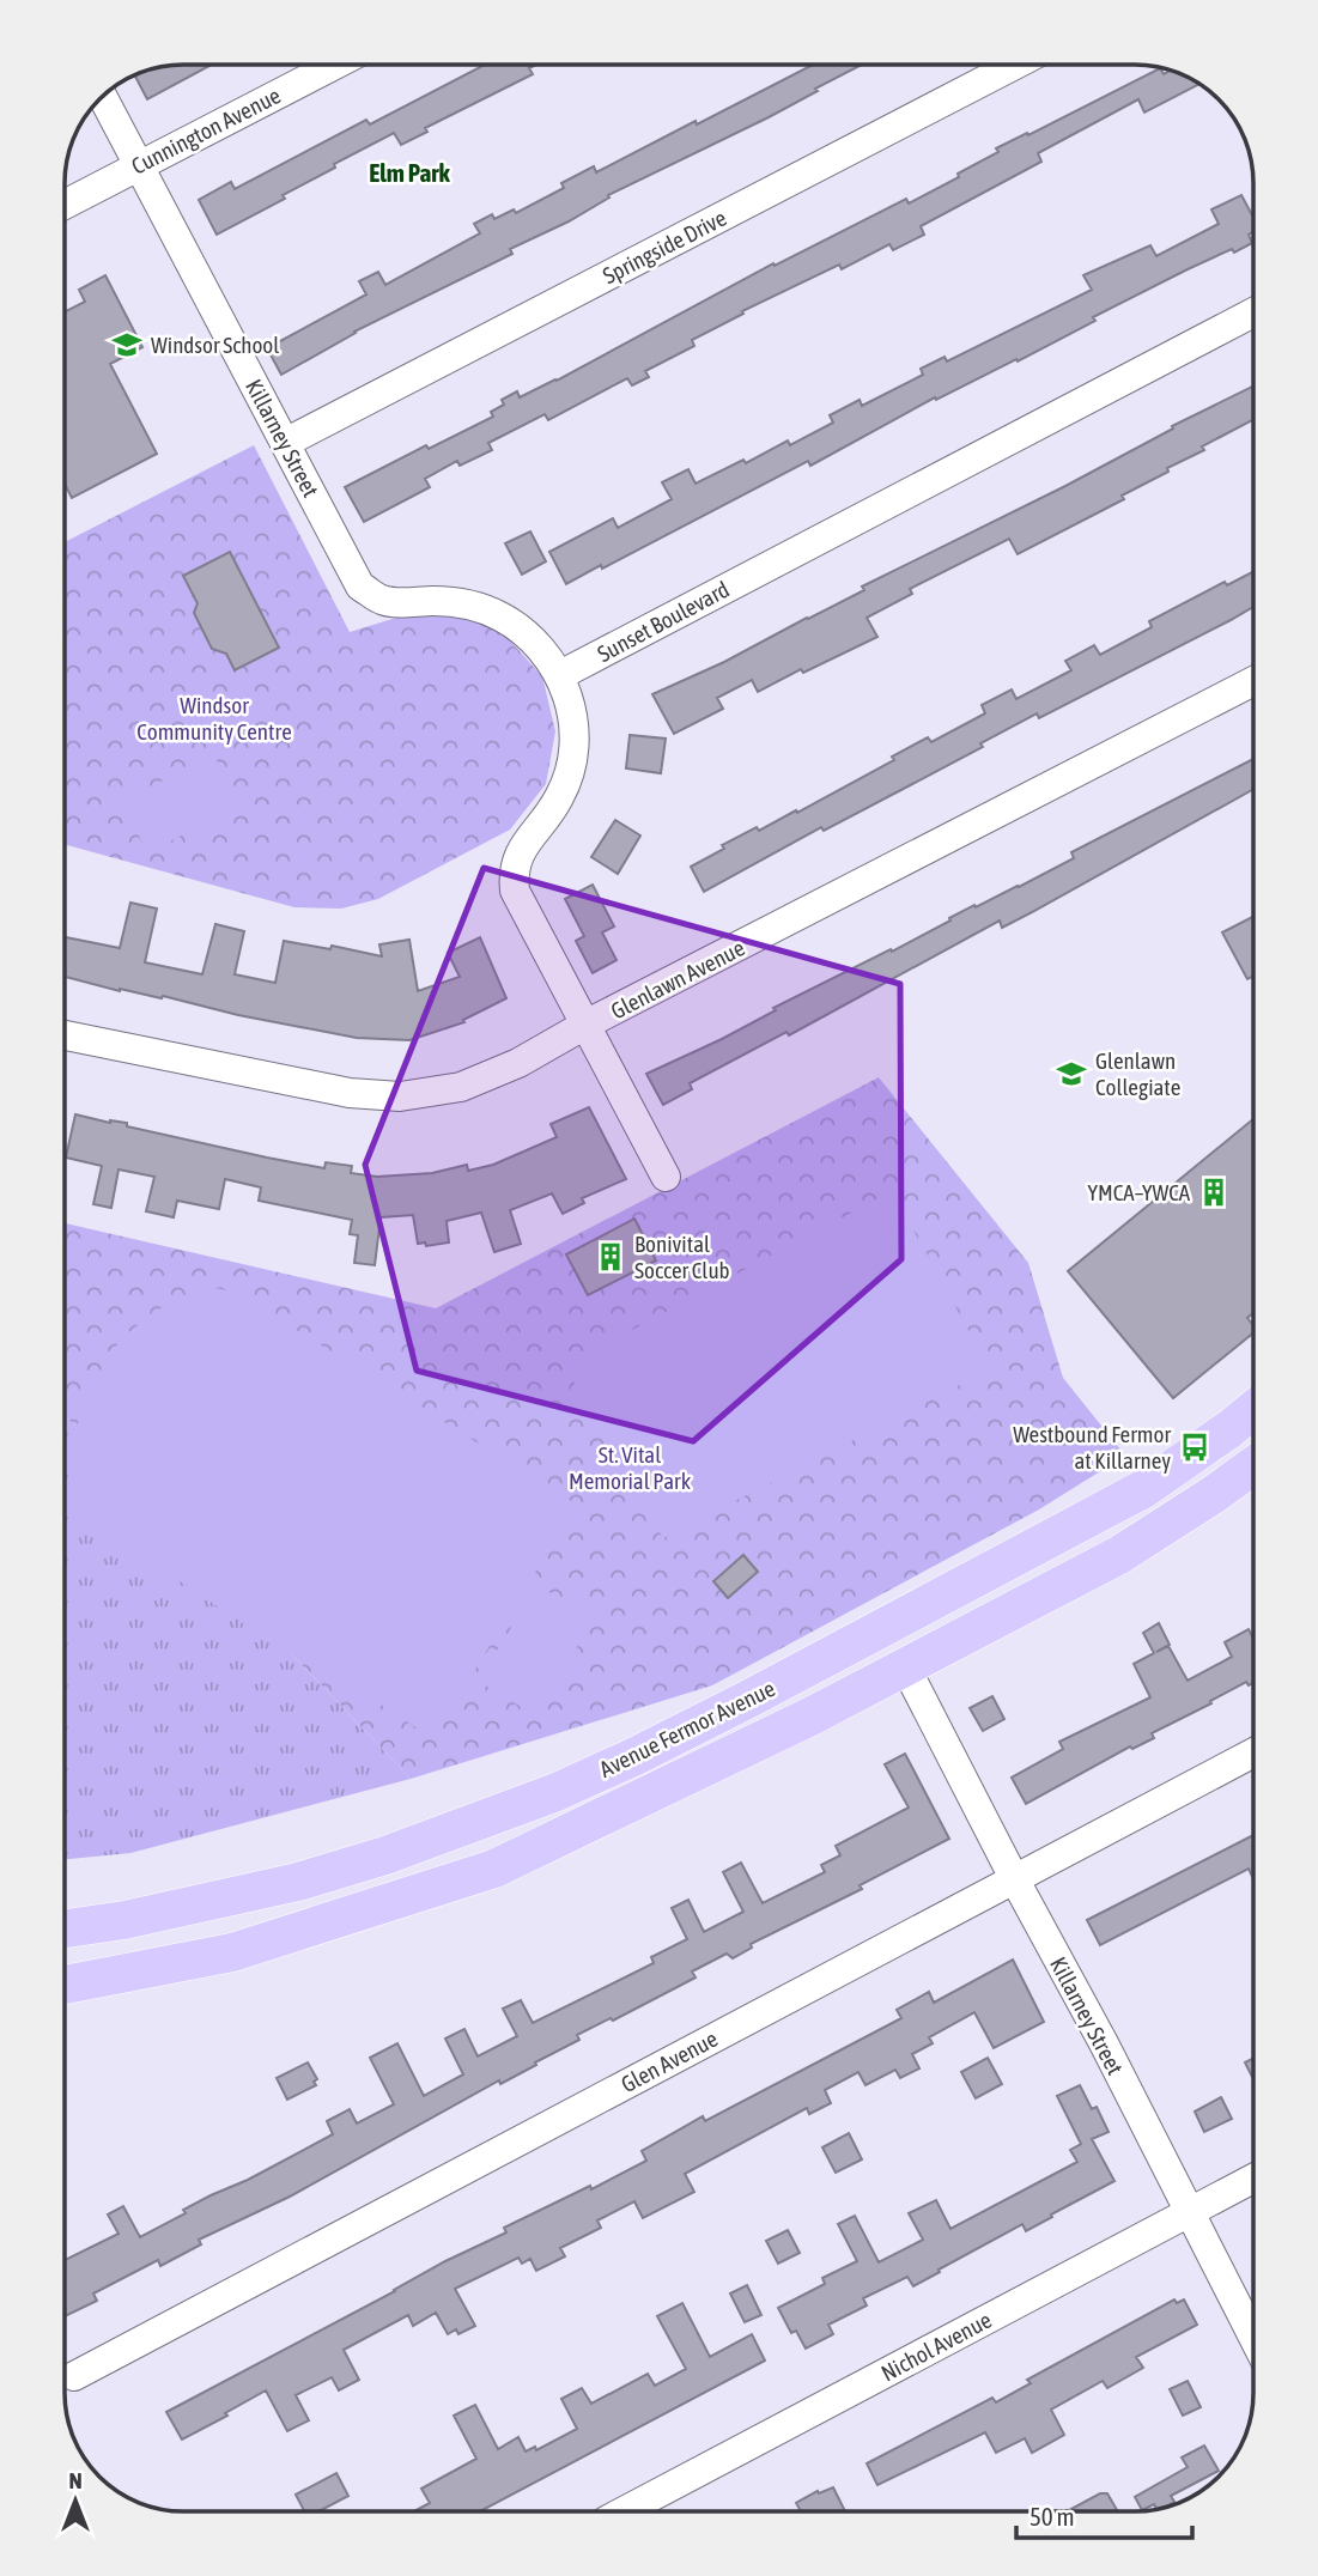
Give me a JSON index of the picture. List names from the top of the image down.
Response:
{
  "streets": {
    "main road": ["Avenue Fermor Avenue"],
    "street": [
      "Cunnington Avenue",
      "Springside Drive",
      "Killarney Street",
      "Sunset Boulevard",
      "Glenlawn Avenue",
      "Glen Avenue",
      "Nichol Avenue"
    ]
  },
  "crossings": [
    ["Cunnington Avenue", "Killarney Street"],
    ["Springside Drive", "Killarney Street"],
    ["Killarney Street", "Sunset Boulevard"],
    ["Killarney Street", "Avenue Fermor Avenue"],
    ["Killarney Street", "Glen Avenue"],
    ["Killarney Street", "Nichol Avenue"]
  ],
  "districts": ["Elm Park"],
  "parks": ["Windsor Community Centre", "St. Vital Memorial Park"],
  "places": {
    "school or university": ["Windsor School", "Glenlawn Collegiate"],
    "building": ["YMCA–YWCA", "Bonivital Soccer Club"],
    "bus stop": ["Westbound Fermor at Killarney"]
  },
  "scale_bar": "50 m",
  "north": "top"
}
